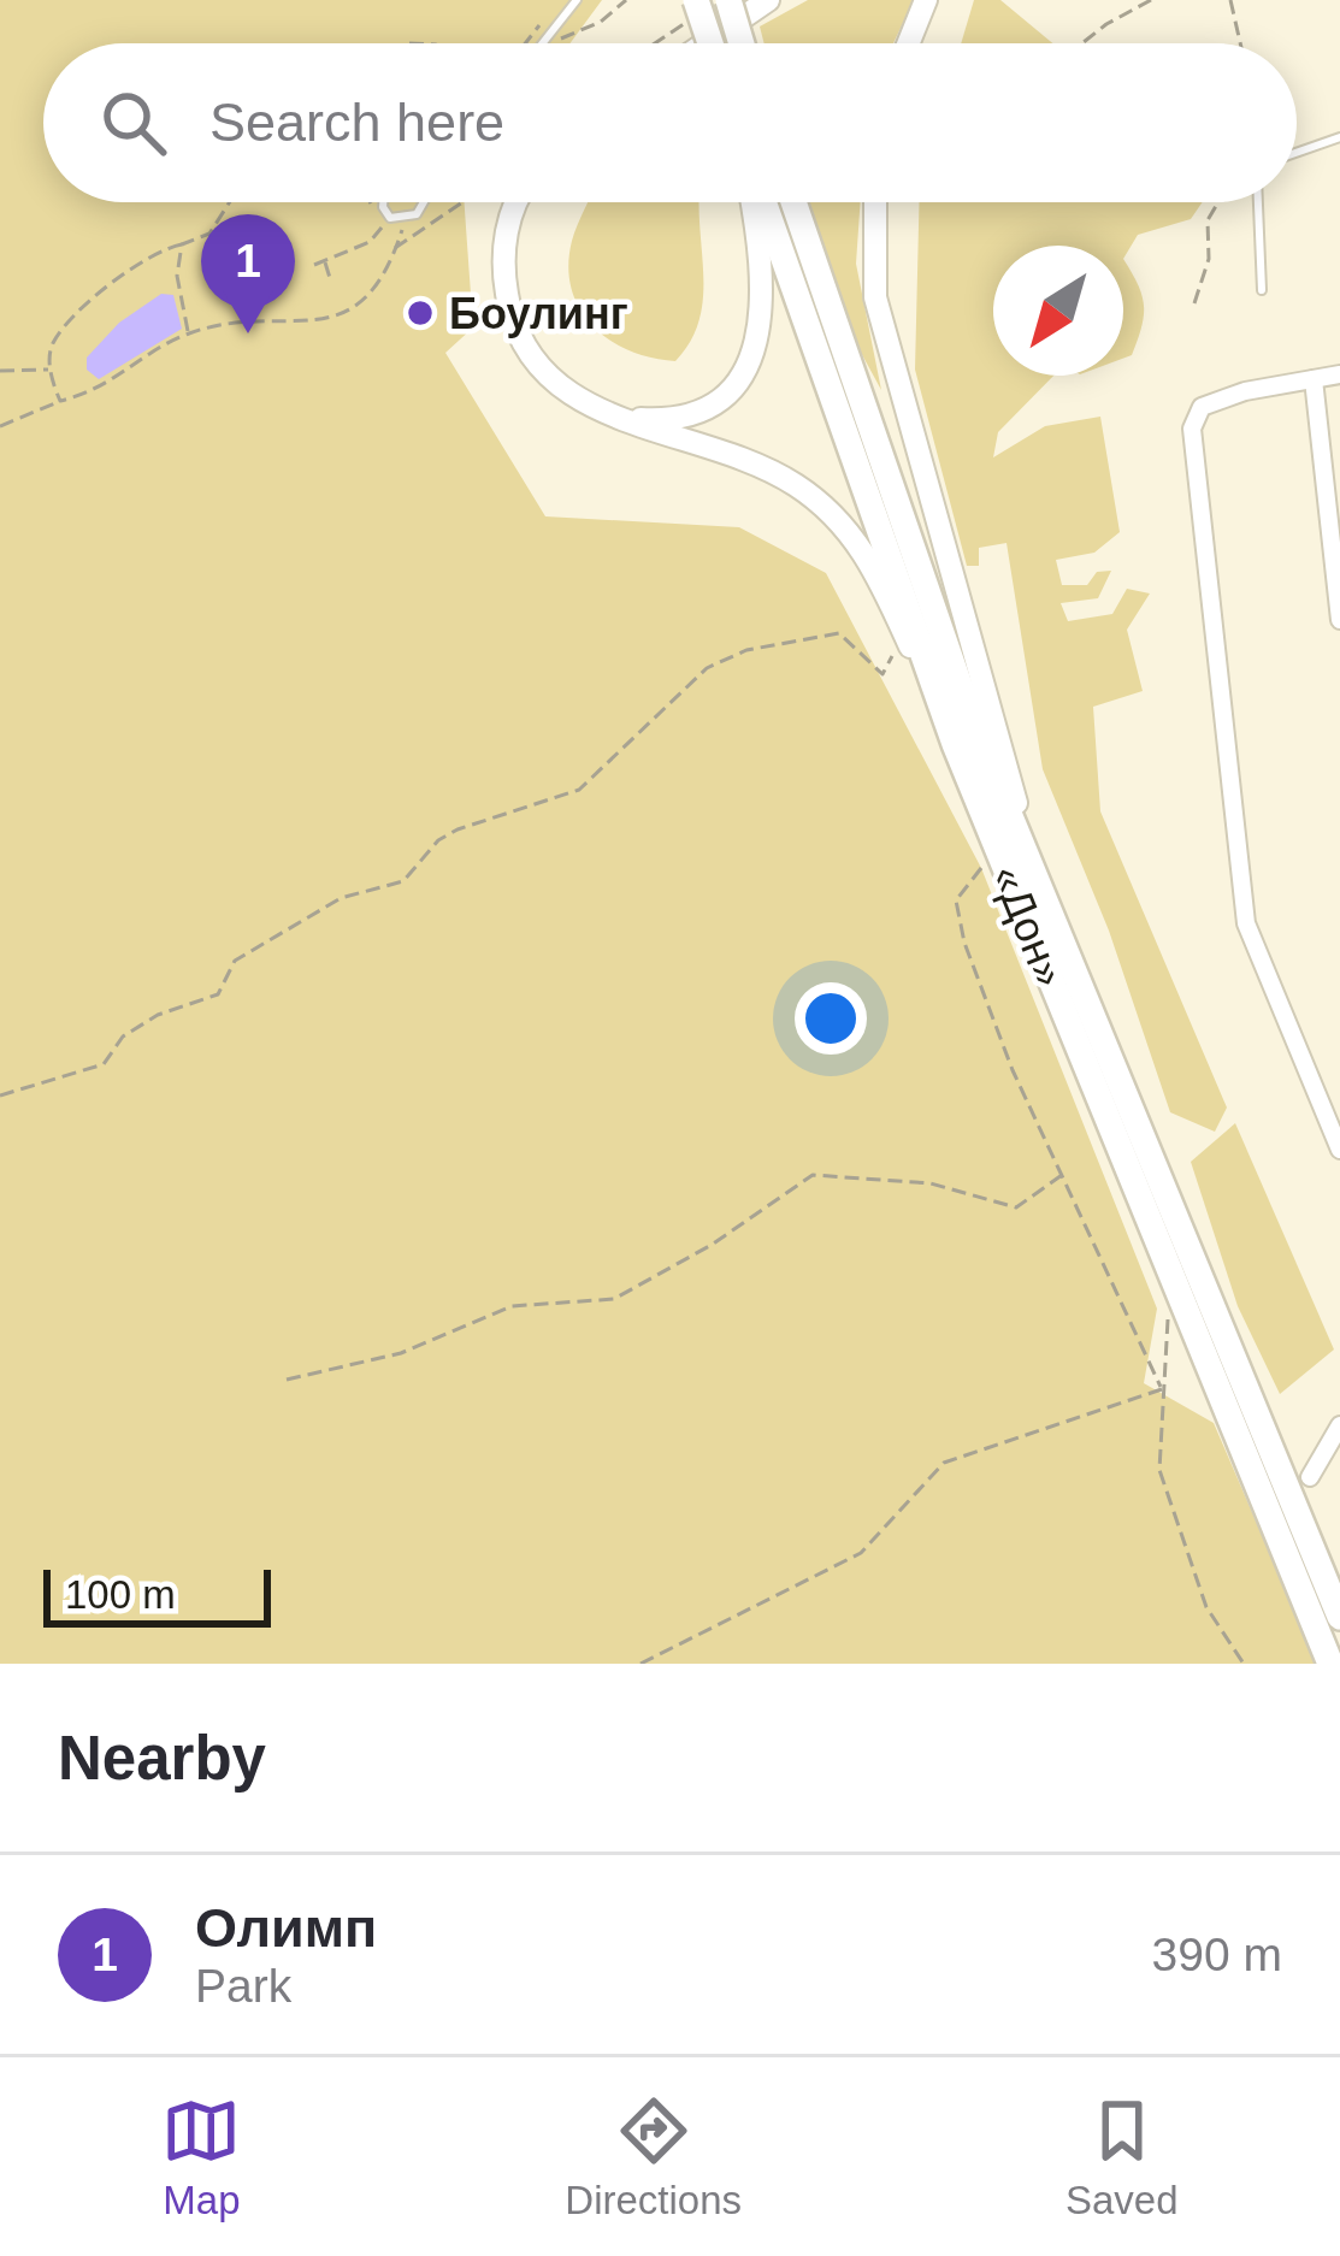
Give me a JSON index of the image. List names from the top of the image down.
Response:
{
  "streets": {
    "highway": ["«Дон»"]
  },
  "places": ["Боулинг"],
  "scale_bar": "100 m",
  "north": "bottom left",
  "page": {
    "search": "Search here",
    "pins": "1",
    "scale": "100 m",
    "heading": "Nearby",
    "list": [
      {
        "mark": "1",
        "name": "Олимп",
        "note": "Park",
        "value": "390 m"
      }
    ],
    "nav": ["Map", "Directions", "Saved"]
  }
}
